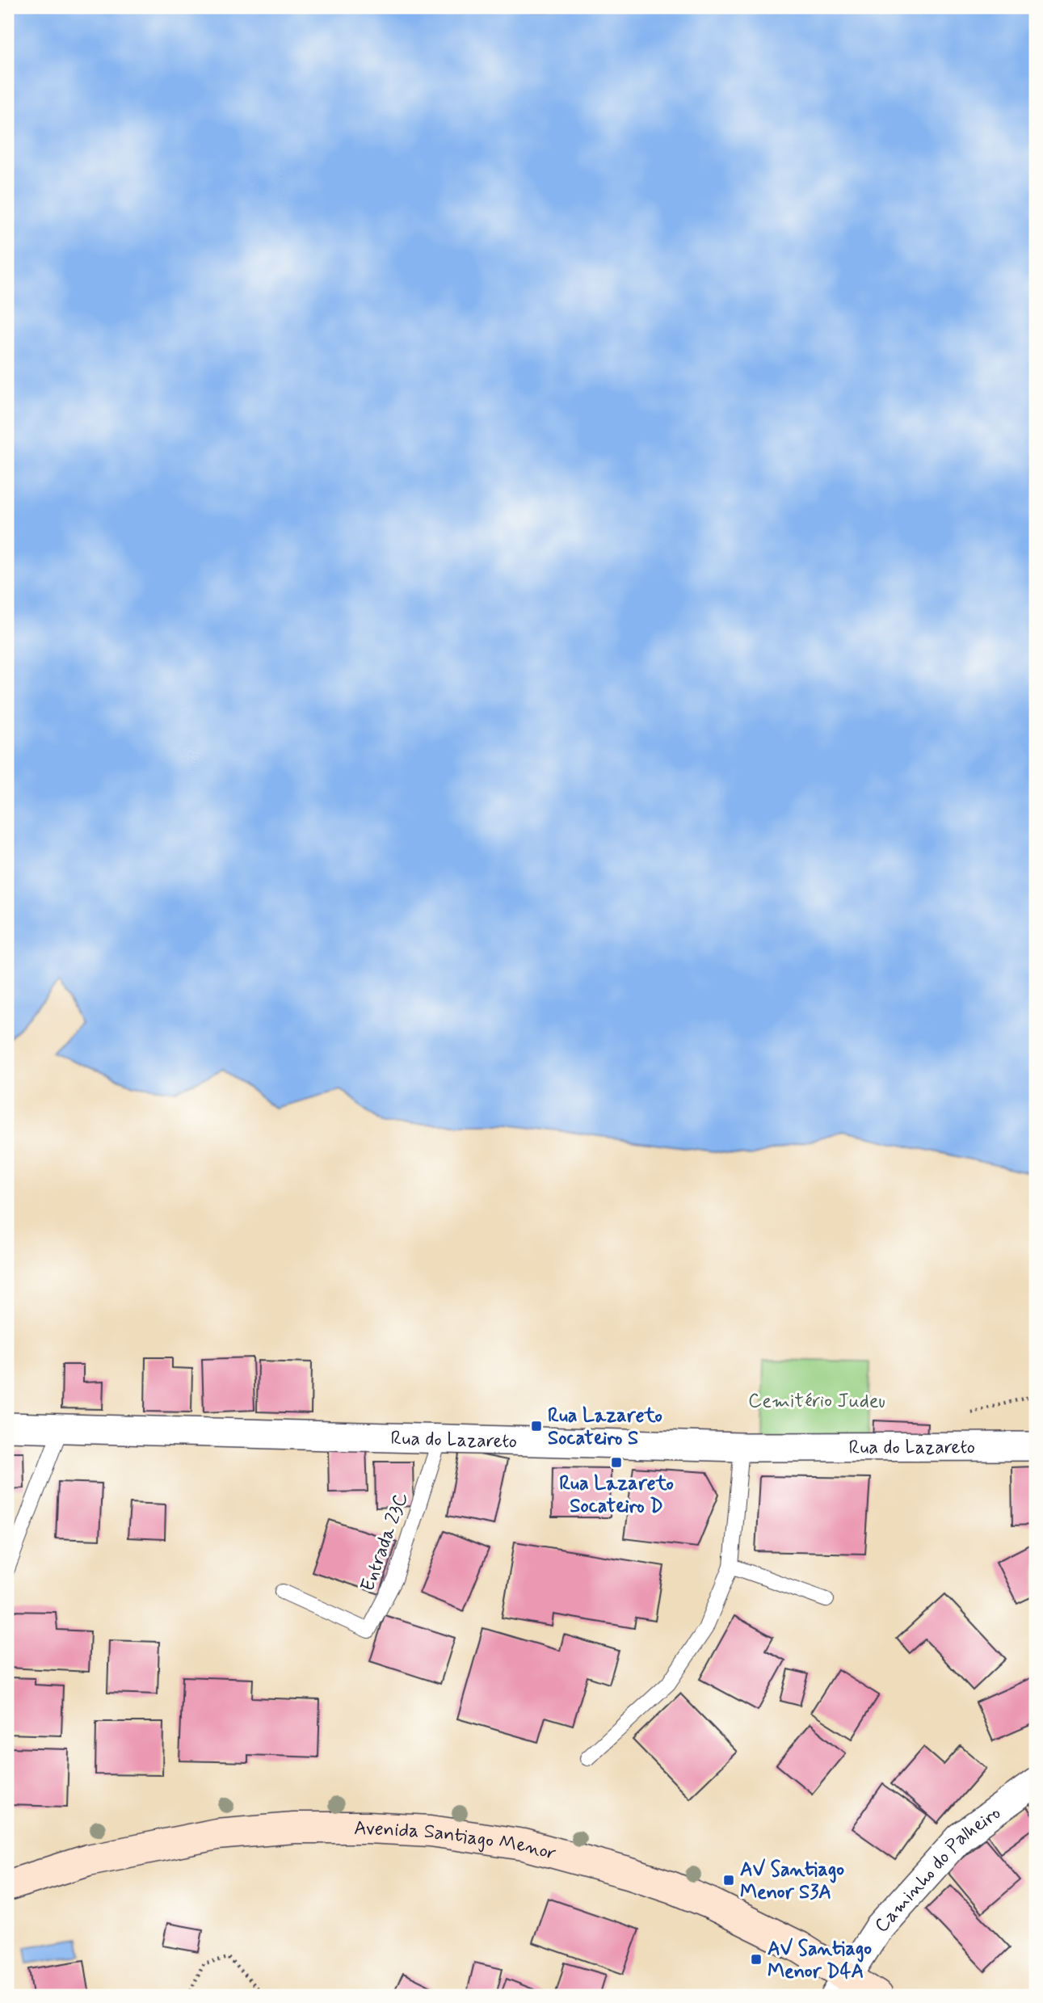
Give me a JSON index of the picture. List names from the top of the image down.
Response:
{
  "streets": {
    "main road": ["Avenida Santiago Menor"],
    "street": ["Rua do Lazareto", "Caminho do Palheiro"],
    "lane": ["Entrada 23C"]
  },
  "crossings": [
    ["Rua do Lazareto", "Entrada 23C"],
    ["Avenida Santiago Menor", "Caminho do Palheiro"]
  ],
  "parks": ["Cemitério Judeu"],
  "places": {
    "transit": [
      "Rua Lazareto Socateiro S",
      "Rua Lazareto Socateiro D",
      "AV Santiago Menor S3A",
      "AV Santiago Menor D4A"
    ]
  }
}
